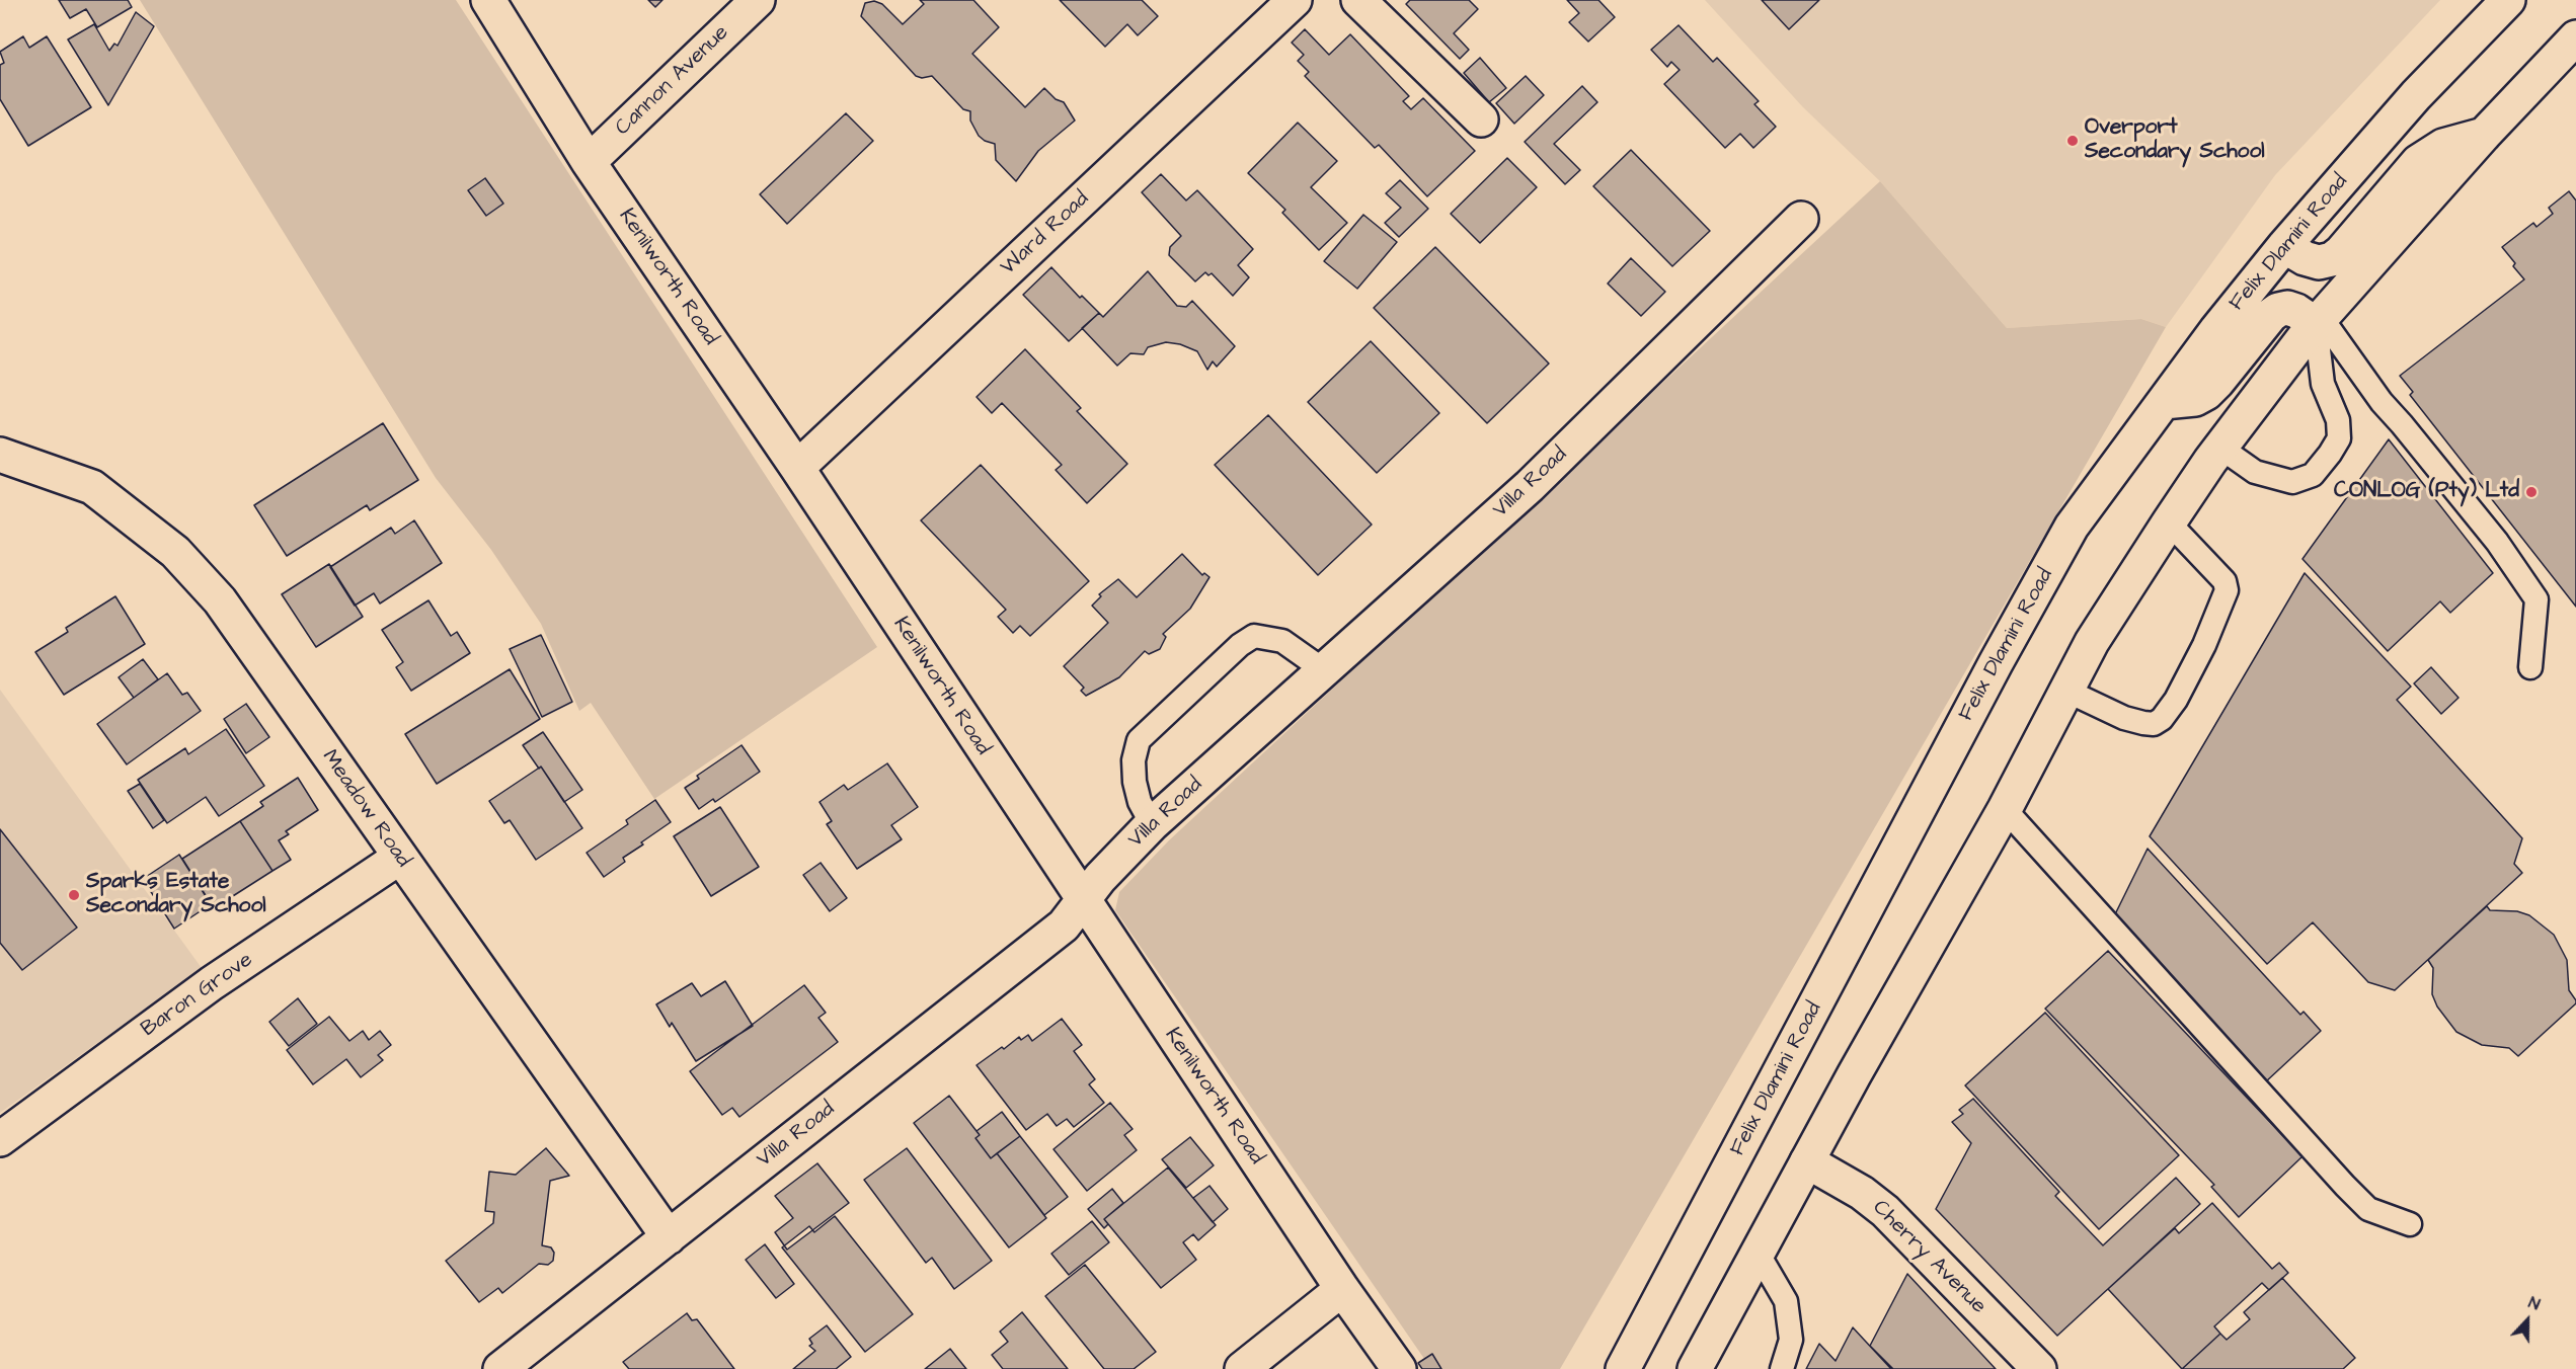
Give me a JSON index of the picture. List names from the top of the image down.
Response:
{
  "streets": {
    "street": [
      "Cannon Avenue",
      "Ward Road",
      "Felix Dlamini Road",
      "Kenilworth Road",
      "Villa Road",
      "Meadow Road",
      "Baron Grove",
      "Cherry Avenue"
    ]
  },
  "crossings": [
    ["Cannon Avenue", "Kenilworth Road"],
    ["Ward Road", "Kenilworth Road"],
    ["Kenilworth Road", "Villa Road"],
    ["Villa Road", "Meadow Road"],
    ["Meadow Road", "Baron Grove"]
  ],
  "places": ["Overport Secondary School", "CONLOG (Pty) Ltd", "Sparks Estate Secondary School"],
  "north": "top"
}
